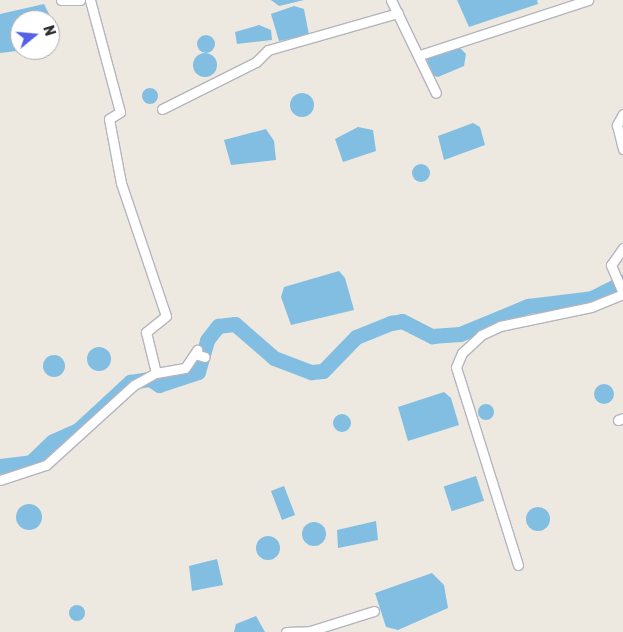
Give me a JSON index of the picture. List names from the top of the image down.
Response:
{
  "north": "right"
}
